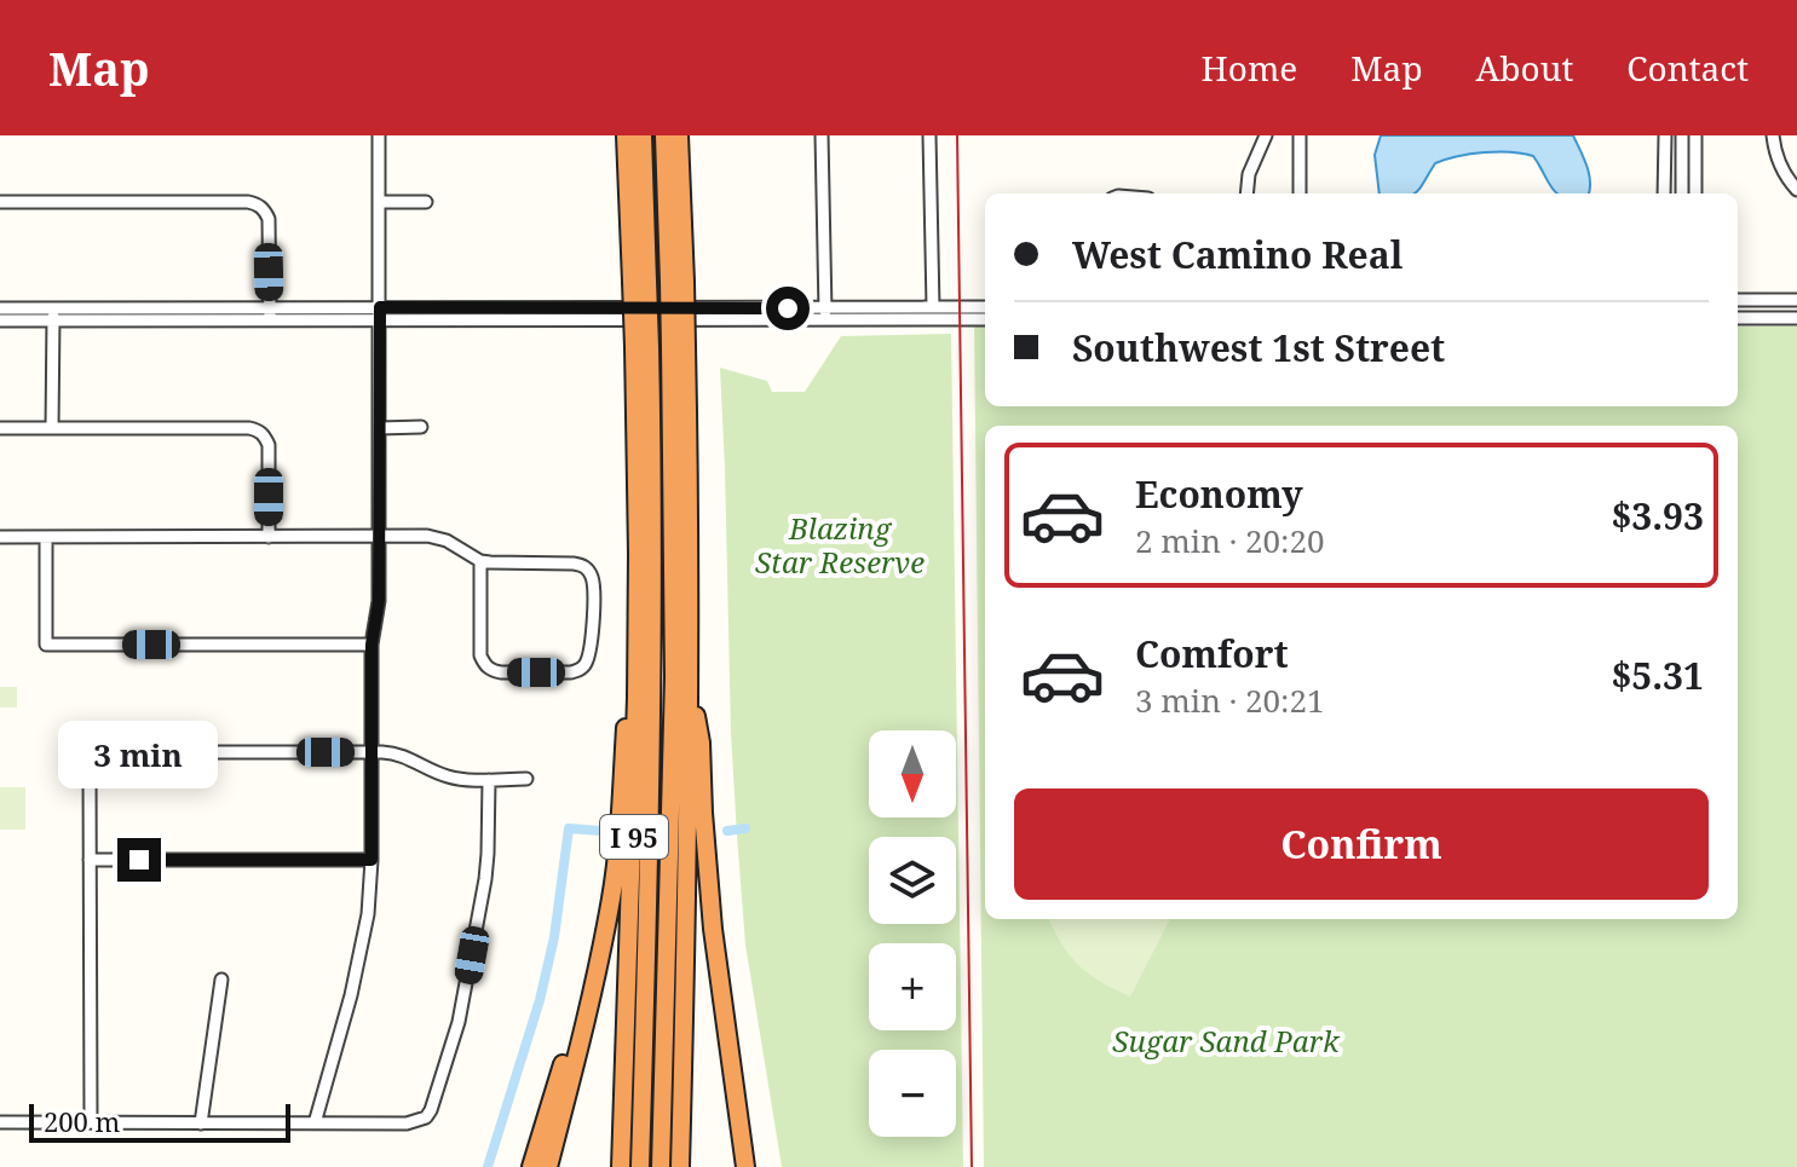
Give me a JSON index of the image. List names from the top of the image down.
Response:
{
  "streets": {
    "highway": ["I 95"]
  },
  "parks": ["Blazing Star Reserve", "Sugar Sand Park"],
  "scale_bar": "200 m",
  "north": "bottom",
  "page": {
    "header": "Map",
    "nav": [
      "Home",
      "Map",
      "About",
      "Contact"
    ],
    "banner": ["West Camino Real", "Southwest 1st Street"],
    "list": [
      {
        "name": "Economy",
        "note": "2 min · 20:20",
        "value": "$3.93"
      },
      {
        "name": "Comfort",
        "note": "3 min · 20:21",
        "value": "$5.31"
      }
    ],
    "bubble": "3 min",
    "map_buttons": ["+", "−"],
    "buttons": "Confirm",
    "scale": "200 m"
  }
}
